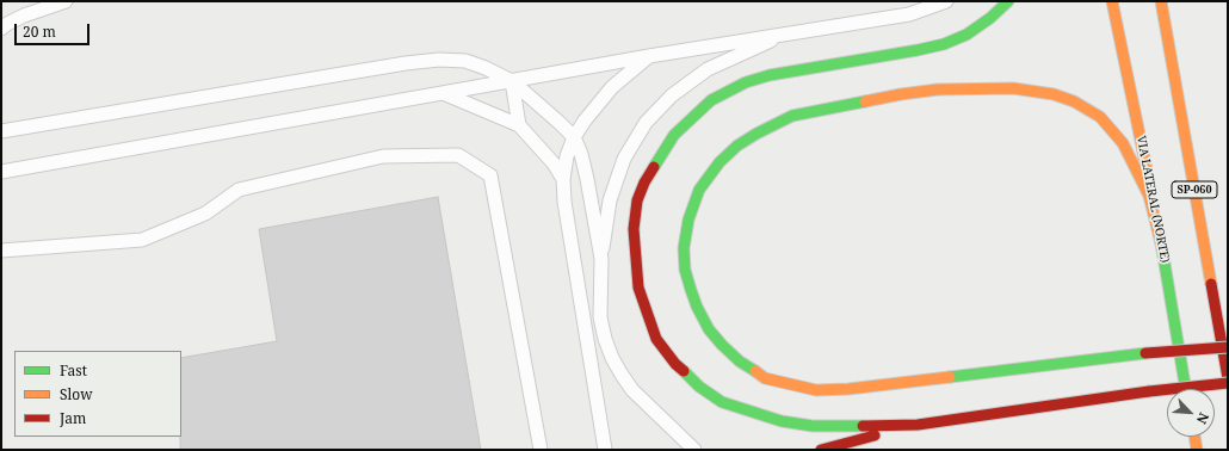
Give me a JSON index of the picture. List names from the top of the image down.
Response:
{
  "streets": {
    "main road": ["SP-060", "VIA LATERAL (NORTE)"]
  },
  "legend": ["Fast", "Slow", "Jam"],
  "scale_bar": "20 m",
  "north": "bottom right"
}
